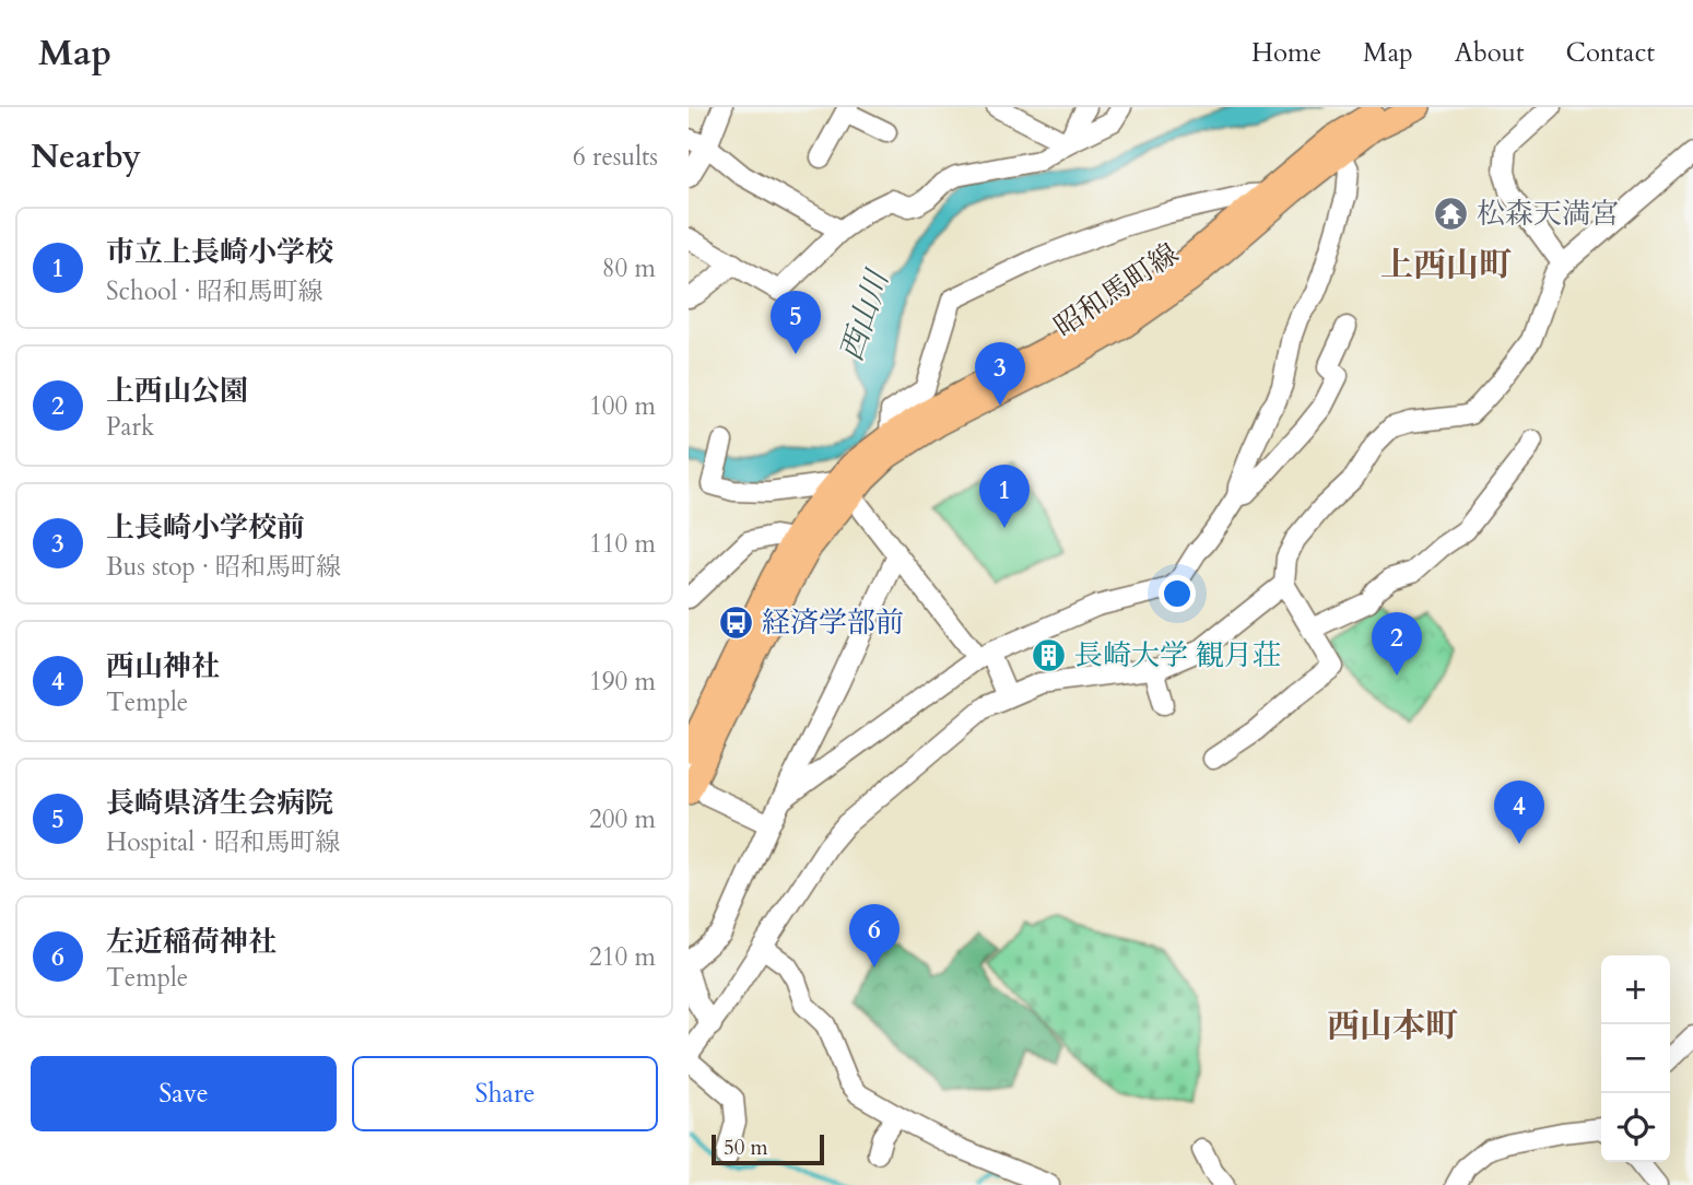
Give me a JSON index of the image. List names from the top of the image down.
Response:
{
  "streets": {
    "main road": ["昭和馬町線"]
  },
  "districts": ["上西山町", "西山本町"],
  "water": ["西山川"],
  "places": {
    "temple": ["松森天満宮"],
    "bus stop": ["経済学部前"],
    "building": ["長崎大学 観月荘"]
  },
  "scale_bar": "50 m",
  "page": {
    "header": "Map",
    "nav": [
      "Home",
      "Map",
      "About",
      "Contact"
    ],
    "heading": ["Nearby", "6 results"],
    "list": [
      {
        "mark": "1",
        "name": "市立上長崎小学校",
        "note": "School · 昭和馬町線",
        "value": "80 m"
      },
      {
        "mark": "2",
        "name": "上西山公園",
        "note": "Park",
        "value": "100 m"
      },
      {
        "mark": "3",
        "name": "上長崎小学校前",
        "note": "Bus stop · 昭和馬町線",
        "value": "110 m"
      },
      {
        "mark": "4",
        "name": "西山神社",
        "note": "Temple",
        "value": "190 m"
      },
      {
        "mark": "5",
        "name": "長崎県済生会病院",
        "note": "Hospital · 昭和馬町線",
        "value": "200 m"
      },
      {
        "mark": "6",
        "name": "左近稲荷神社",
        "note": "Temple",
        "value": "210 m"
      }
    ],
    "pins": [
      "5",
      "3",
      "1",
      "2",
      "4",
      "6"
    ],
    "map_buttons": ["+", "−"],
    "buttons": ["Save", "Share"],
    "scale": "50 m"
  }
}
